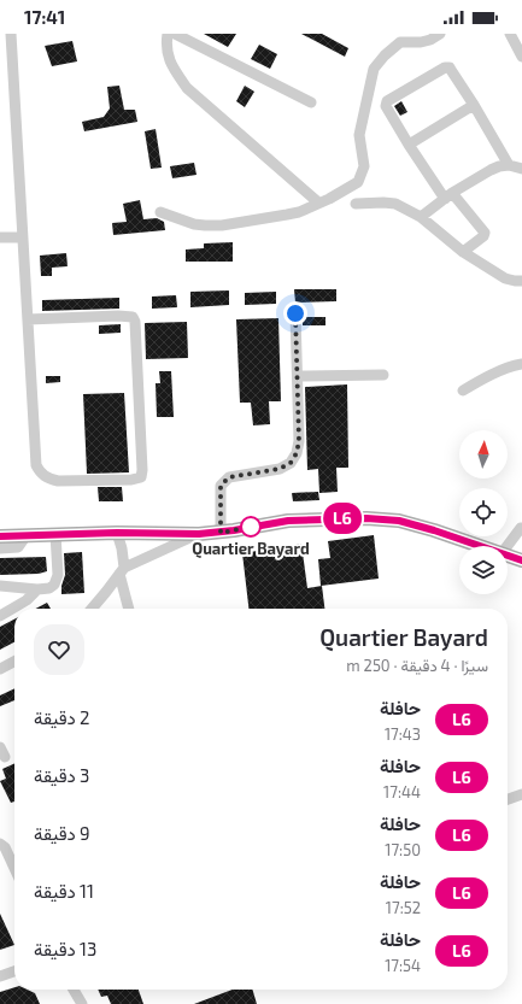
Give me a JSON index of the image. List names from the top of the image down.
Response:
{
  "places": ["Quartier Bayard"],
  "lines": ["bus line L6"],
  "north": "top",
  "page": {
    "status": "17:41",
    "on_map": "L6",
    "heading": ["Quartier Bayard", "سيرًا · 4 دقيقة · 250 m"],
    "list": [
      {
        "mark": "L6",
        "name": "حافلة",
        "note": "17:43",
        "value": "2 دقيقة"
      },
      {
        "mark": "L6",
        "name": "حافلة",
        "note": "17:44",
        "value": "3 دقيقة"
      },
      {
        "mark": "L6",
        "name": "حافلة",
        "note": "17:50",
        "value": "9 دقيقة"
      },
      {
        "mark": "L6",
        "name": "حافلة",
        "note": "17:52",
        "value": "11 دقيقة"
      },
      {
        "mark": "L6",
        "name": "حافلة",
        "note": "17:54",
        "value": "13 دقيقة"
      }
    ]
  }
}
